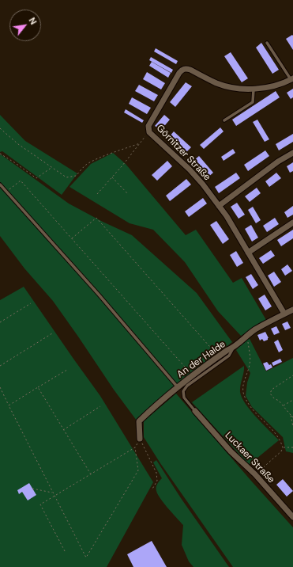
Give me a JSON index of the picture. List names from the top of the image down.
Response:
{
  "streets": {
    "street": ["Görnitzer Straße", "An der Halde", "Luckaer Straße"]
  },
  "crossings": [
    ["Görnitzer Straße", "An der Halde"]
  ],
  "north": "top right"
}
